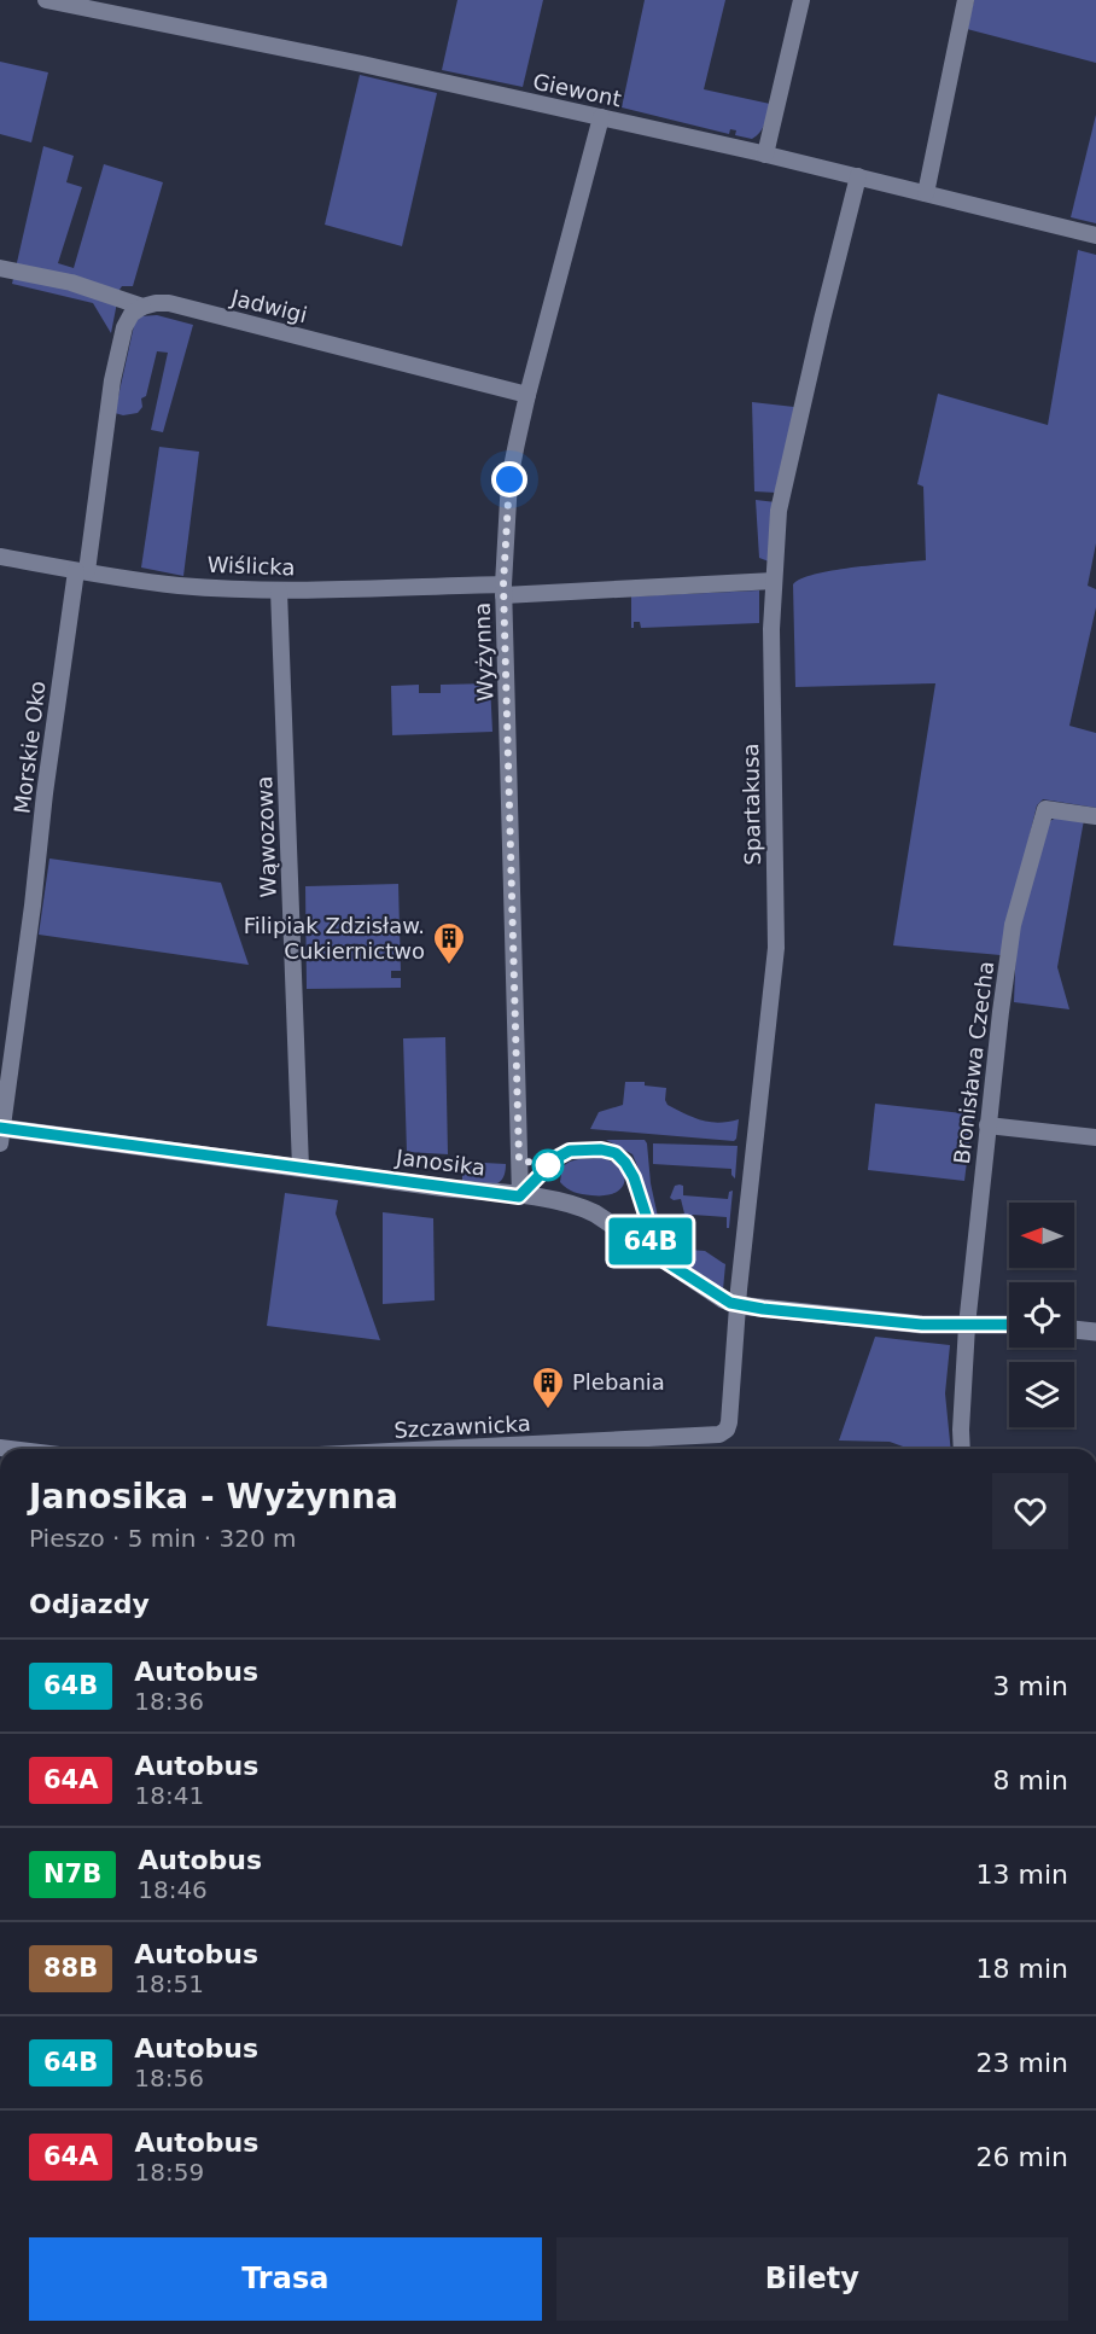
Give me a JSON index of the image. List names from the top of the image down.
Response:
{
  "streets": {
    "street": [
      "Giewont",
      "Jadwigi",
      "Wiślicka",
      "Wyżynna",
      "Morskie Oko",
      "Spartakusa",
      "Wąwozowa",
      "Bronisława Czecha",
      "Janosika",
      "Szczawnicka"
    ]
  },
  "crossings": [
    ["Giewont", "Wyżynna"],
    ["Giewont", "Spartakusa"],
    ["Jadwigi", "Wyżynna"],
    ["Jadwigi", "Morskie Oko"],
    ["Wiślicka", "Wyżynna"],
    ["Wiślicka", "Morskie Oko"],
    ["Wiślicka", "Spartakusa"],
    ["Wiślicka", "Wąwozowa"],
    ["Wyżynna", "Janosika"],
    ["Morskie Oko", "Janosika"],
    ["Spartakusa", "Janosika"],
    ["Spartakusa", "Szczawnicka"],
    ["Wąwozowa", "Janosika"],
    ["Bronisława Czecha", "Janosika"]
  ],
  "places": {
    "building": ["Filipiak Zdzisław. Cukiernictwo", "Plebania"]
  },
  "lines": ["bus line 64B"],
  "north": "left",
  "page": {
    "on_map": "64B",
    "heading": [
      ["Janosika - Wyżynna", "Pieszo · 5 min · 320 m"],
      "Odjazdy"
    ],
    "list": [
      {
        "mark": "64B",
        "name": "Autobus",
        "note": "18:36",
        "value": "3 min"
      },
      {
        "mark": "64A",
        "name": "Autobus",
        "note": "18:41",
        "value": "8 min"
      },
      {
        "mark": "N7B",
        "name": "Autobus",
        "note": "18:46",
        "value": "13 min"
      },
      {
        "mark": "88B",
        "name": "Autobus",
        "note": "18:51",
        "value": "18 min"
      },
      {
        "mark": "64B",
        "name": "Autobus",
        "note": "18:56",
        "value": "23 min"
      },
      {
        "mark": "64A",
        "name": "Autobus",
        "note": "18:59",
        "value": "26 min"
      }
    ],
    "buttons": ["Trasa", "Bilety"]
  }
}
